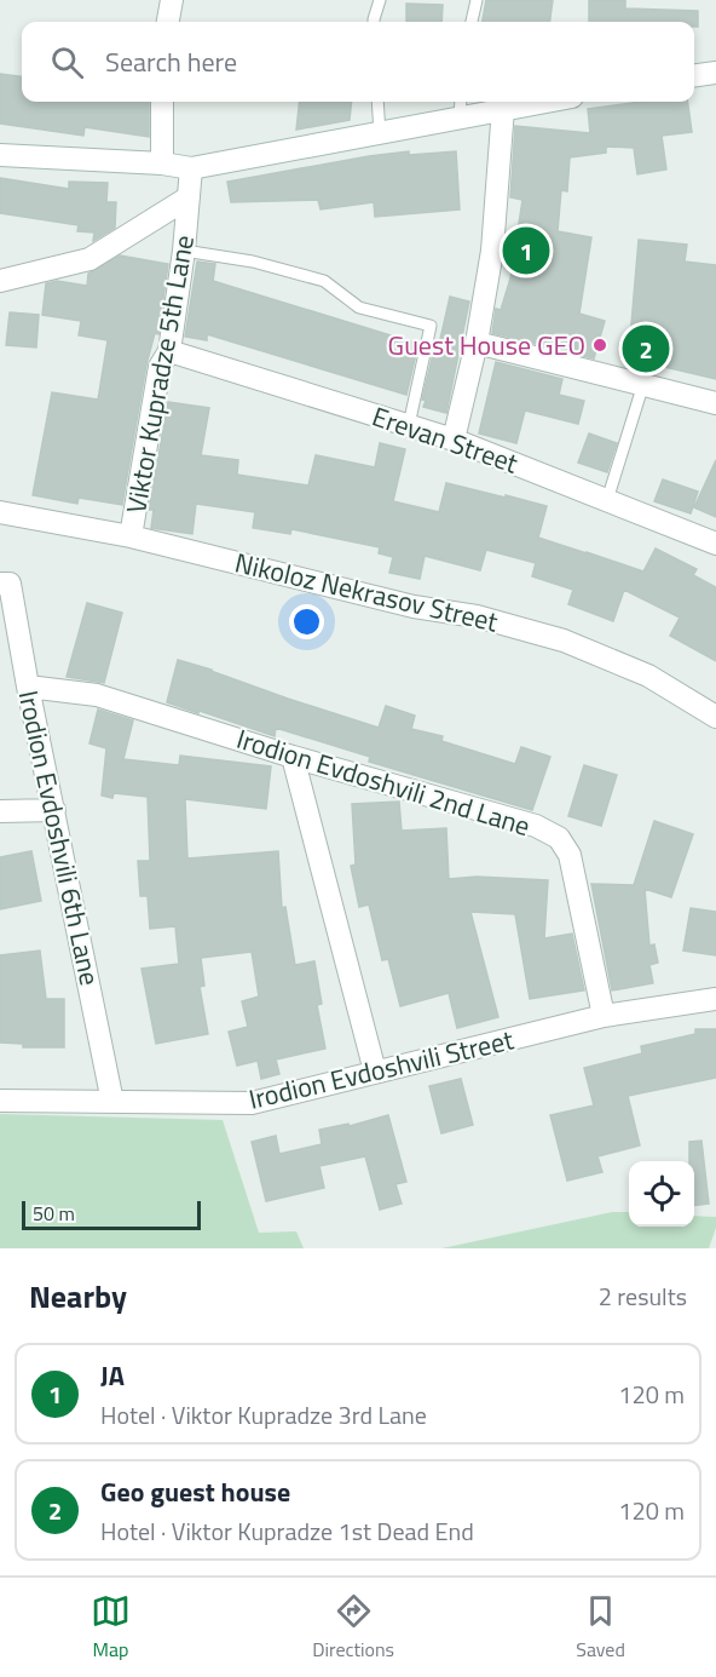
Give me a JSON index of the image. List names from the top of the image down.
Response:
{
  "streets": {
    "street": [
      "Viktor Kupradze 5th Lane",
      "Erevan Street",
      "Nikoloz Nekrasov Street",
      "Irodion Evdoshvili 2nd Lane",
      "Irodion Evdoshvili 6th Lane",
      "Irodion Evdoshvili Street"
    ]
  },
  "crossings": [
    ["Viktor Kupradze 5th Lane", "Erevan Street"],
    ["Viktor Kupradze 5th Lane", "Nikoloz Nekrasov Street"],
    ["Irodion Evdoshvili 2nd Lane", "Irodion Evdoshvili 6th Lane"],
    ["Irodion Evdoshvili 2nd Lane", "Irodion Evdoshvili Street"],
    ["Irodion Evdoshvili 6th Lane", "Irodion Evdoshvili Street"]
  ],
  "places": ["Guest House GEO"],
  "scale_bar": "50 m",
  "page": {
    "search": "Search here",
    "pins": ["1", "2"],
    "scale": "50 m",
    "heading": ["Nearby", "2 results"],
    "list": [
      {
        "mark": "1",
        "name": "JA",
        "note": "Hotel · Viktor Kupradze 3rd Lane",
        "value": "120 m"
      },
      {
        "mark": "2",
        "name": "Geo guest house",
        "note": "Hotel · Viktor Kupradze 1st Dead End",
        "value": "120 m"
      }
    ],
    "nav": ["Map", "Directions", "Saved"]
  }
}
